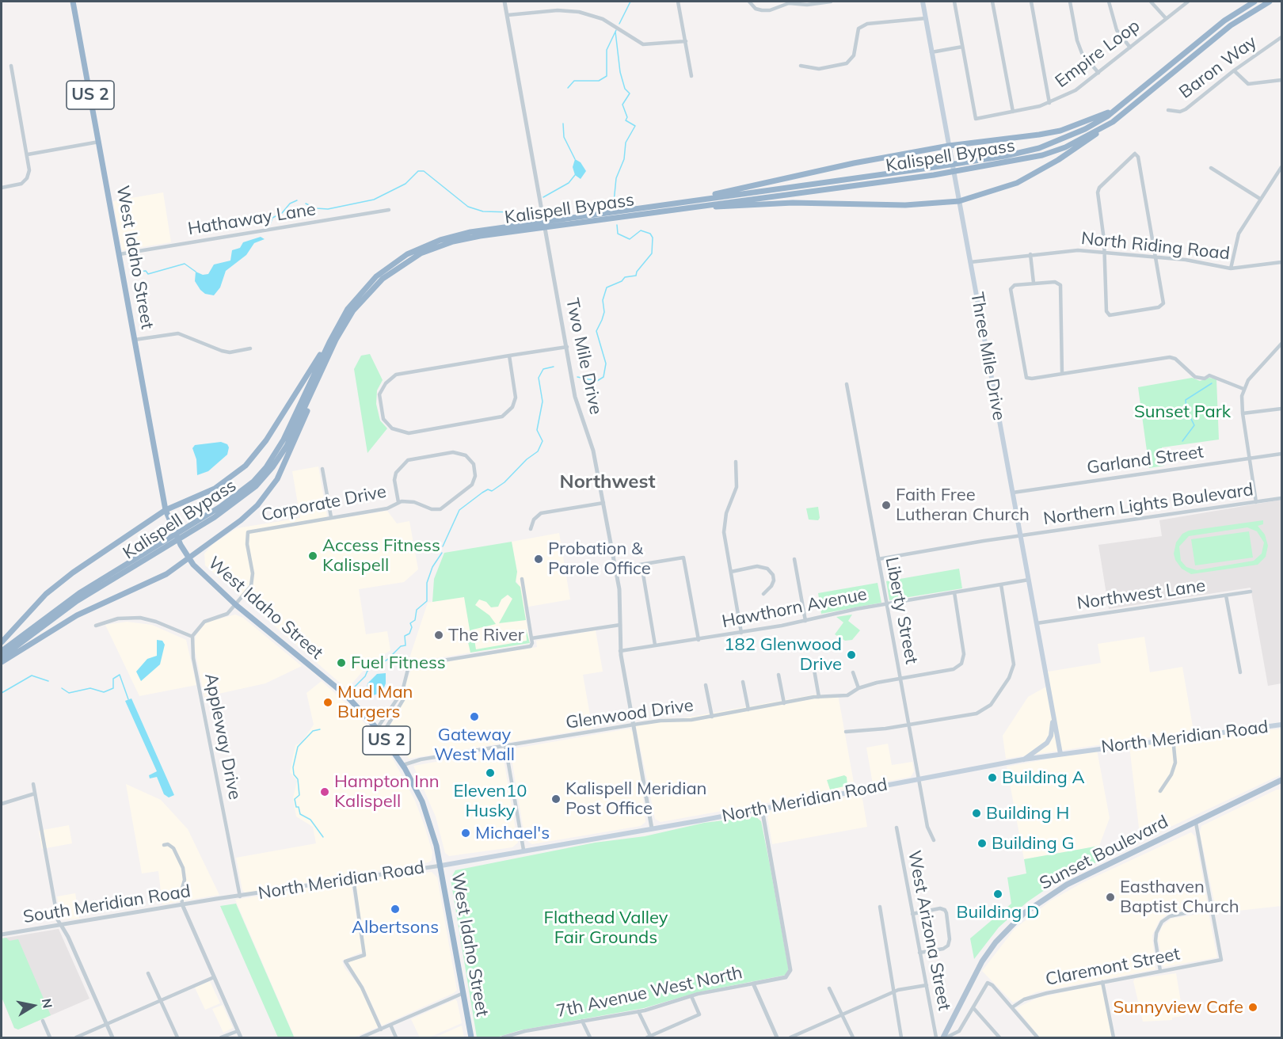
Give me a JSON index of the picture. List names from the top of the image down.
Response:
{
  "streets": {
    "highway": ["US 2", "Kalispell Bypass", "West Idaho Street"],
    "main road": ["Three Mile Drive", "North Meridian Road", "Sunset Boulevard"],
    "street": [
      "Empire Loop",
      "Baron Way",
      "Hathaway Lane",
      "North Riding Road",
      "Two Mile Drive",
      "Garland Street",
      "Corporate Drive",
      "Northern Lights Boulevard",
      "Northwest Lane",
      "Hawthorn Avenue",
      "Liberty Street",
      "Glenwood Drive",
      "Appleway Drive",
      "South Meridian Road",
      "West Arizona Street",
      "Claremont Street",
      "7th Avenue West North"
    ]
  },
  "crossings": [
    ["Hathaway Lane", "West Idaho Street"],
    ["North Riding Road", "Three Mile Drive"],
    ["West Idaho Street", "Corporate Drive"],
    ["West Idaho Street", "Glenwood Drive"],
    ["West Idaho Street", "North Meridian Road"],
    ["Two Mile Drive", "Hawthorn Avenue"],
    ["Two Mile Drive", "Glenwood Drive"],
    ["Two Mile Drive", "North Meridian Road"],
    ["Three Mile Drive", "Garland Street"],
    ["Three Mile Drive", "Northern Lights Boulevard"],
    ["Three Mile Drive", "Northwest Lane"],
    ["Three Mile Drive", "Hawthorn Avenue"],
    ["Three Mile Drive", "North Meridian Road"],
    ["Northern Lights Boulevard", "Liberty Street"],
    ["Hawthorn Avenue", "Liberty Street"],
    ["Hawthorn Avenue", "Glenwood Drive"],
    ["Liberty Street", "Glenwood Drive"],
    ["Liberty Street", "North Meridian Road"],
    ["Appleway Drive", "North Meridian Road"],
    ["North Meridian Road", "South Meridian Road"],
    ["North Meridian Road", "7th Avenue West North"]
  ],
  "districts": ["Northwest"],
  "parks": ["Sunset Park", "Flathead Valley Fair Grounds"],
  "places": [
    "Faith Free Lutheran Church",
    "Access Fitness Kalispell",
    "Probation & Parole Office",
    "The River",
    "182 Glenwood Drive",
    "Fuel Fitness",
    "Mud Man Burgers",
    "Gateway West Mall",
    "Eleven10 Husky",
    "Building A",
    "Hampton Inn Kalispell",
    "Kalispell Meridian Post Office",
    "Building H",
    "Michael's",
    "Building G",
    "Building D",
    "Easthaven Baptist Church",
    "Albertsons",
    "Sunnyview Cafe"
  ],
  "north": "right"
}
